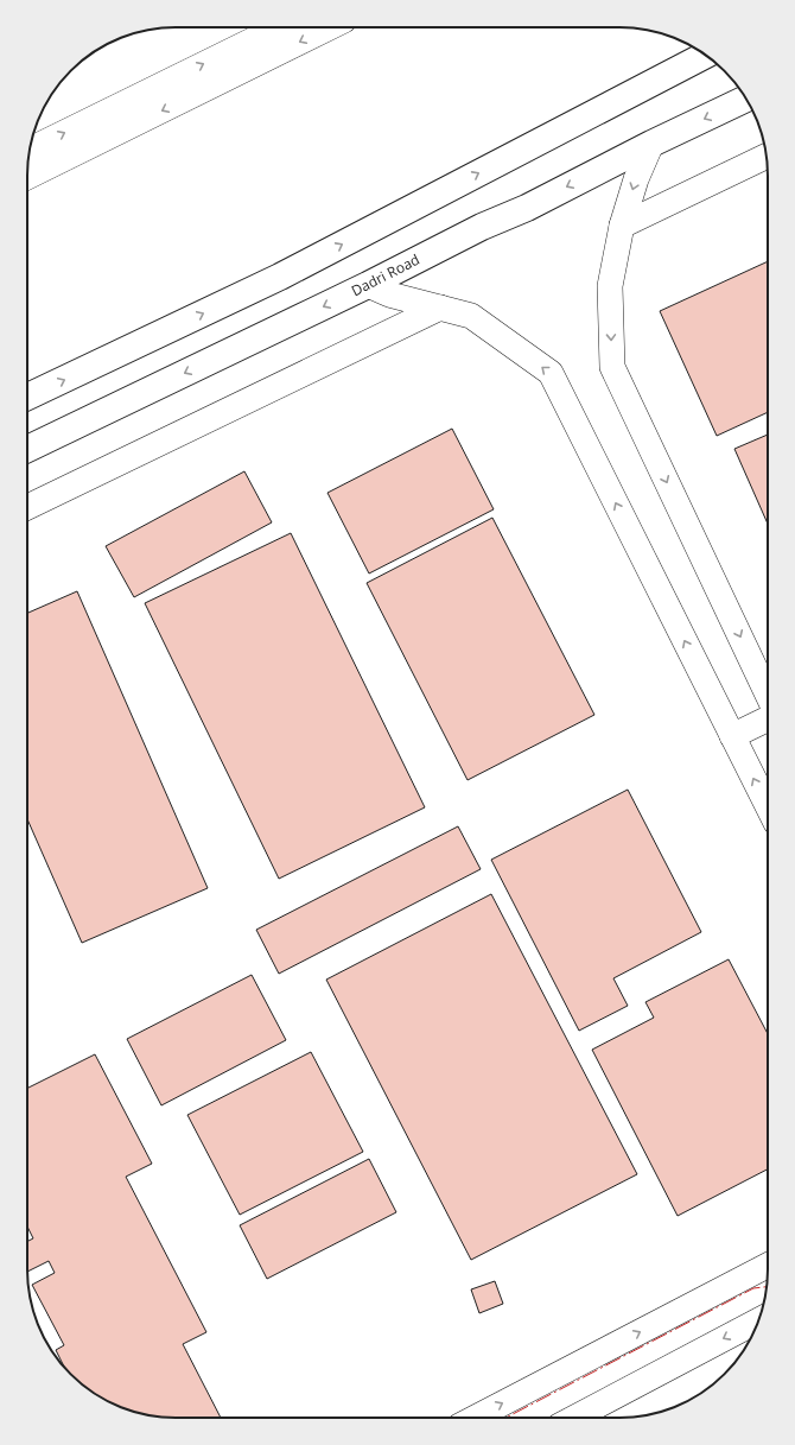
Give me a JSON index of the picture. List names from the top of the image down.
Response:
{
  "streets": {
    "main road": ["Dadri Road"]
  }
}
